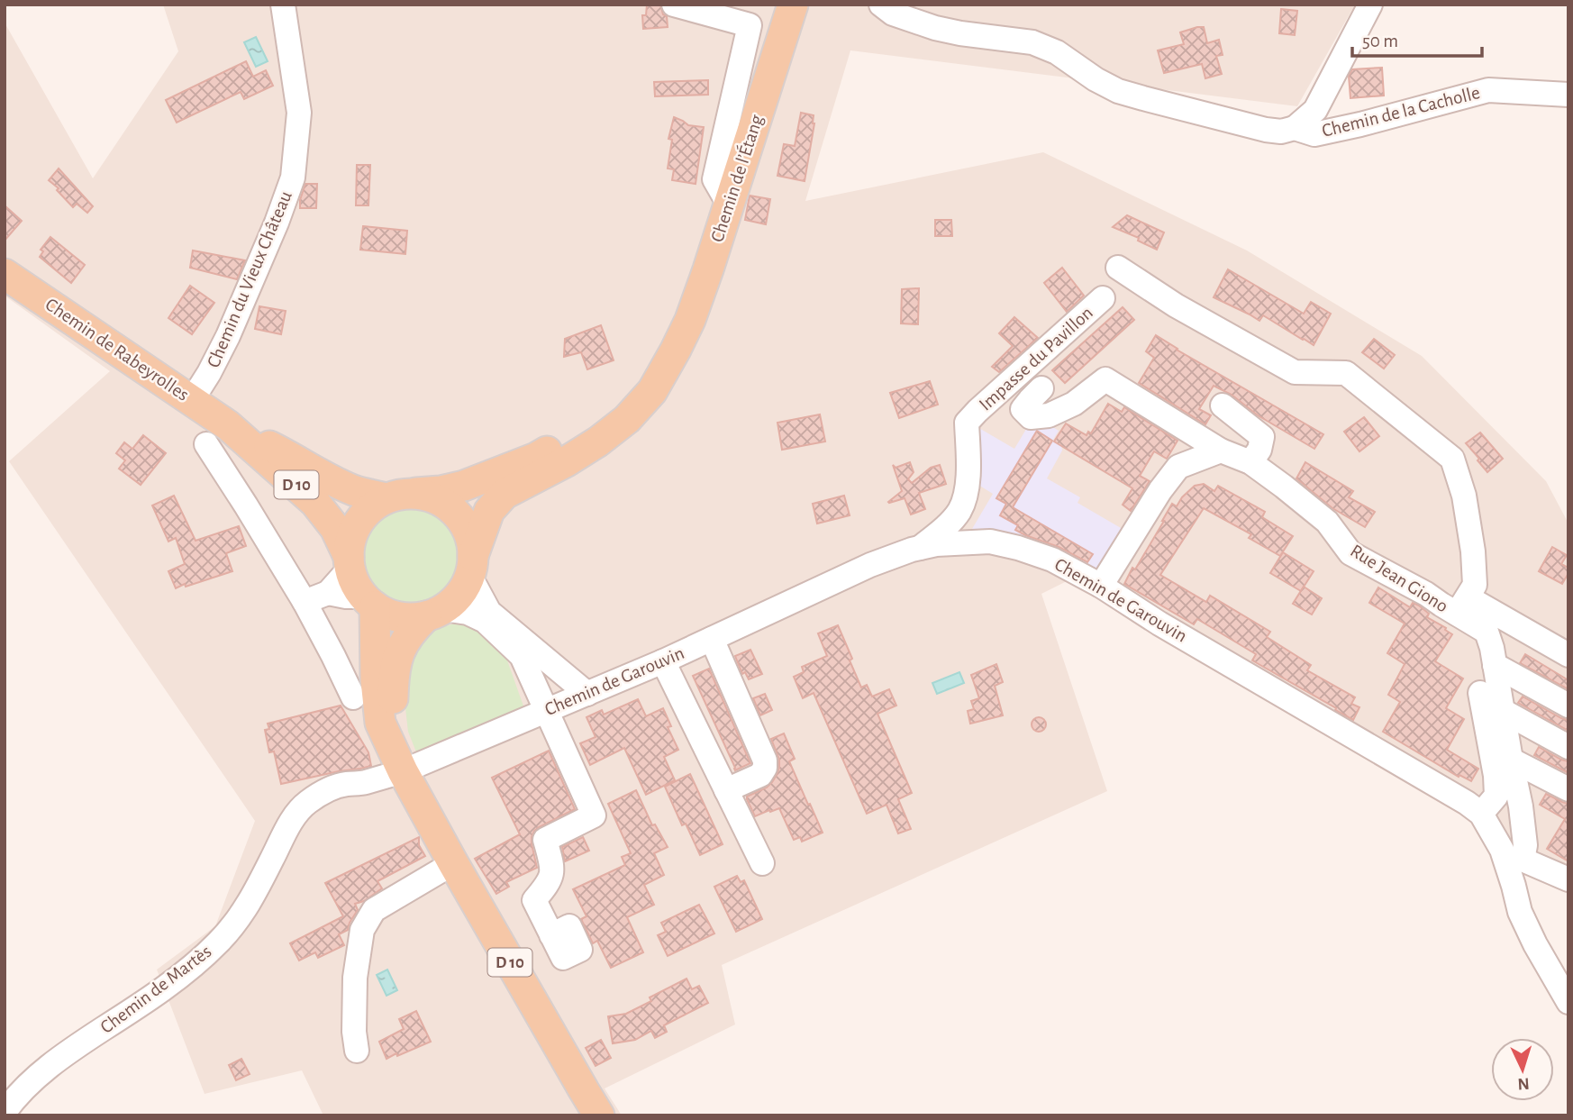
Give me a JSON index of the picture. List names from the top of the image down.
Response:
{
  "streets": {
    "main road": ["Chemin de l’Étang", "Chemin de Rabeyrolles", "D 10"],
    "street": [
      "Chemin de la Cacholle",
      "Chemin du Vieux Château",
      "Impasse du Pavillon",
      "Rue Jean Giono",
      "Chemin de Garouvin",
      "Chemin de Martès"
    ]
  },
  "crossings": [
    ["Chemin de l’Étang", "Chemin de Rabeyrolles"],
    ["Chemin de l’Étang", "D 10"],
    ["Chemin du Vieux Château", "Chemin de Rabeyrolles"],
    ["Chemin de Rabeyrolles", "D 10"],
    ["Impasse du Pavillon", "Chemin de Garouvin"],
    ["D 10", "Chemin de Garouvin"],
    ["D 10", "Chemin de Martès"],
    ["Rue Jean Giono", "Chemin de Garouvin"],
    ["Chemin de Garouvin", "Chemin de Martès"]
  ],
  "scale_bar": "50 m",
  "north": "bottom"
}
